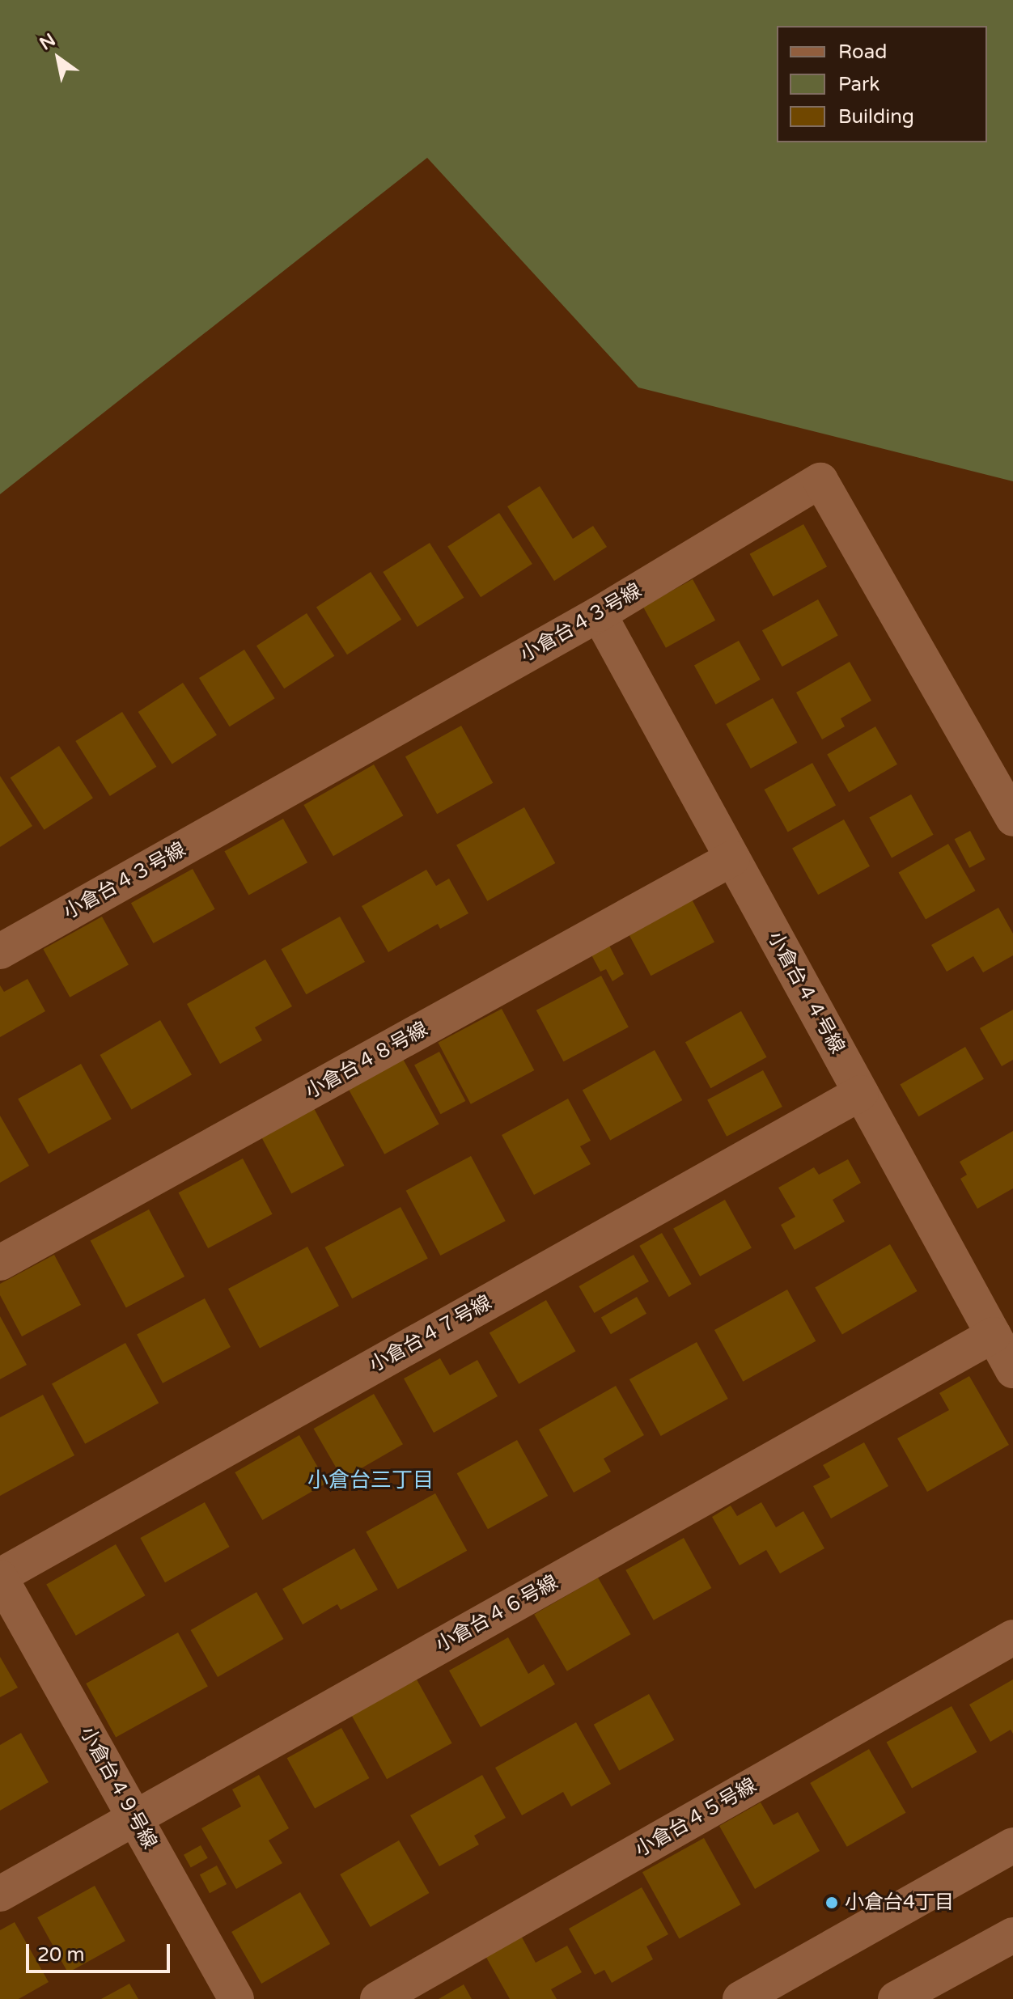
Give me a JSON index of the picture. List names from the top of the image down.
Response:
{
  "streets": {
    "street": [
      "小倉台４３号線",
      "小倉台４４号線",
      "小倉台４８号線",
      "小倉台４７号線",
      "小倉台４６号線",
      "小倉台４９号線",
      "小倉台４５号線"
    ]
  },
  "crossings": [
    ["小倉台４３号線", "小倉台４４号線"],
    ["小倉台４４号線", "小倉台４８号線"],
    ["小倉台４４号線", "小倉台４７号線"],
    ["小倉台４４号線", "小倉台４６号線"],
    ["小倉台４７号線", "小倉台４９号線"],
    ["小倉台４６号線", "小倉台４９号線"]
  ],
  "districts": ["小倉台三丁目"],
  "places": ["小倉台4丁目"],
  "legend": ["Road", "Park", "Building"],
  "scale_bar": "20 m",
  "north": "top left"
}
